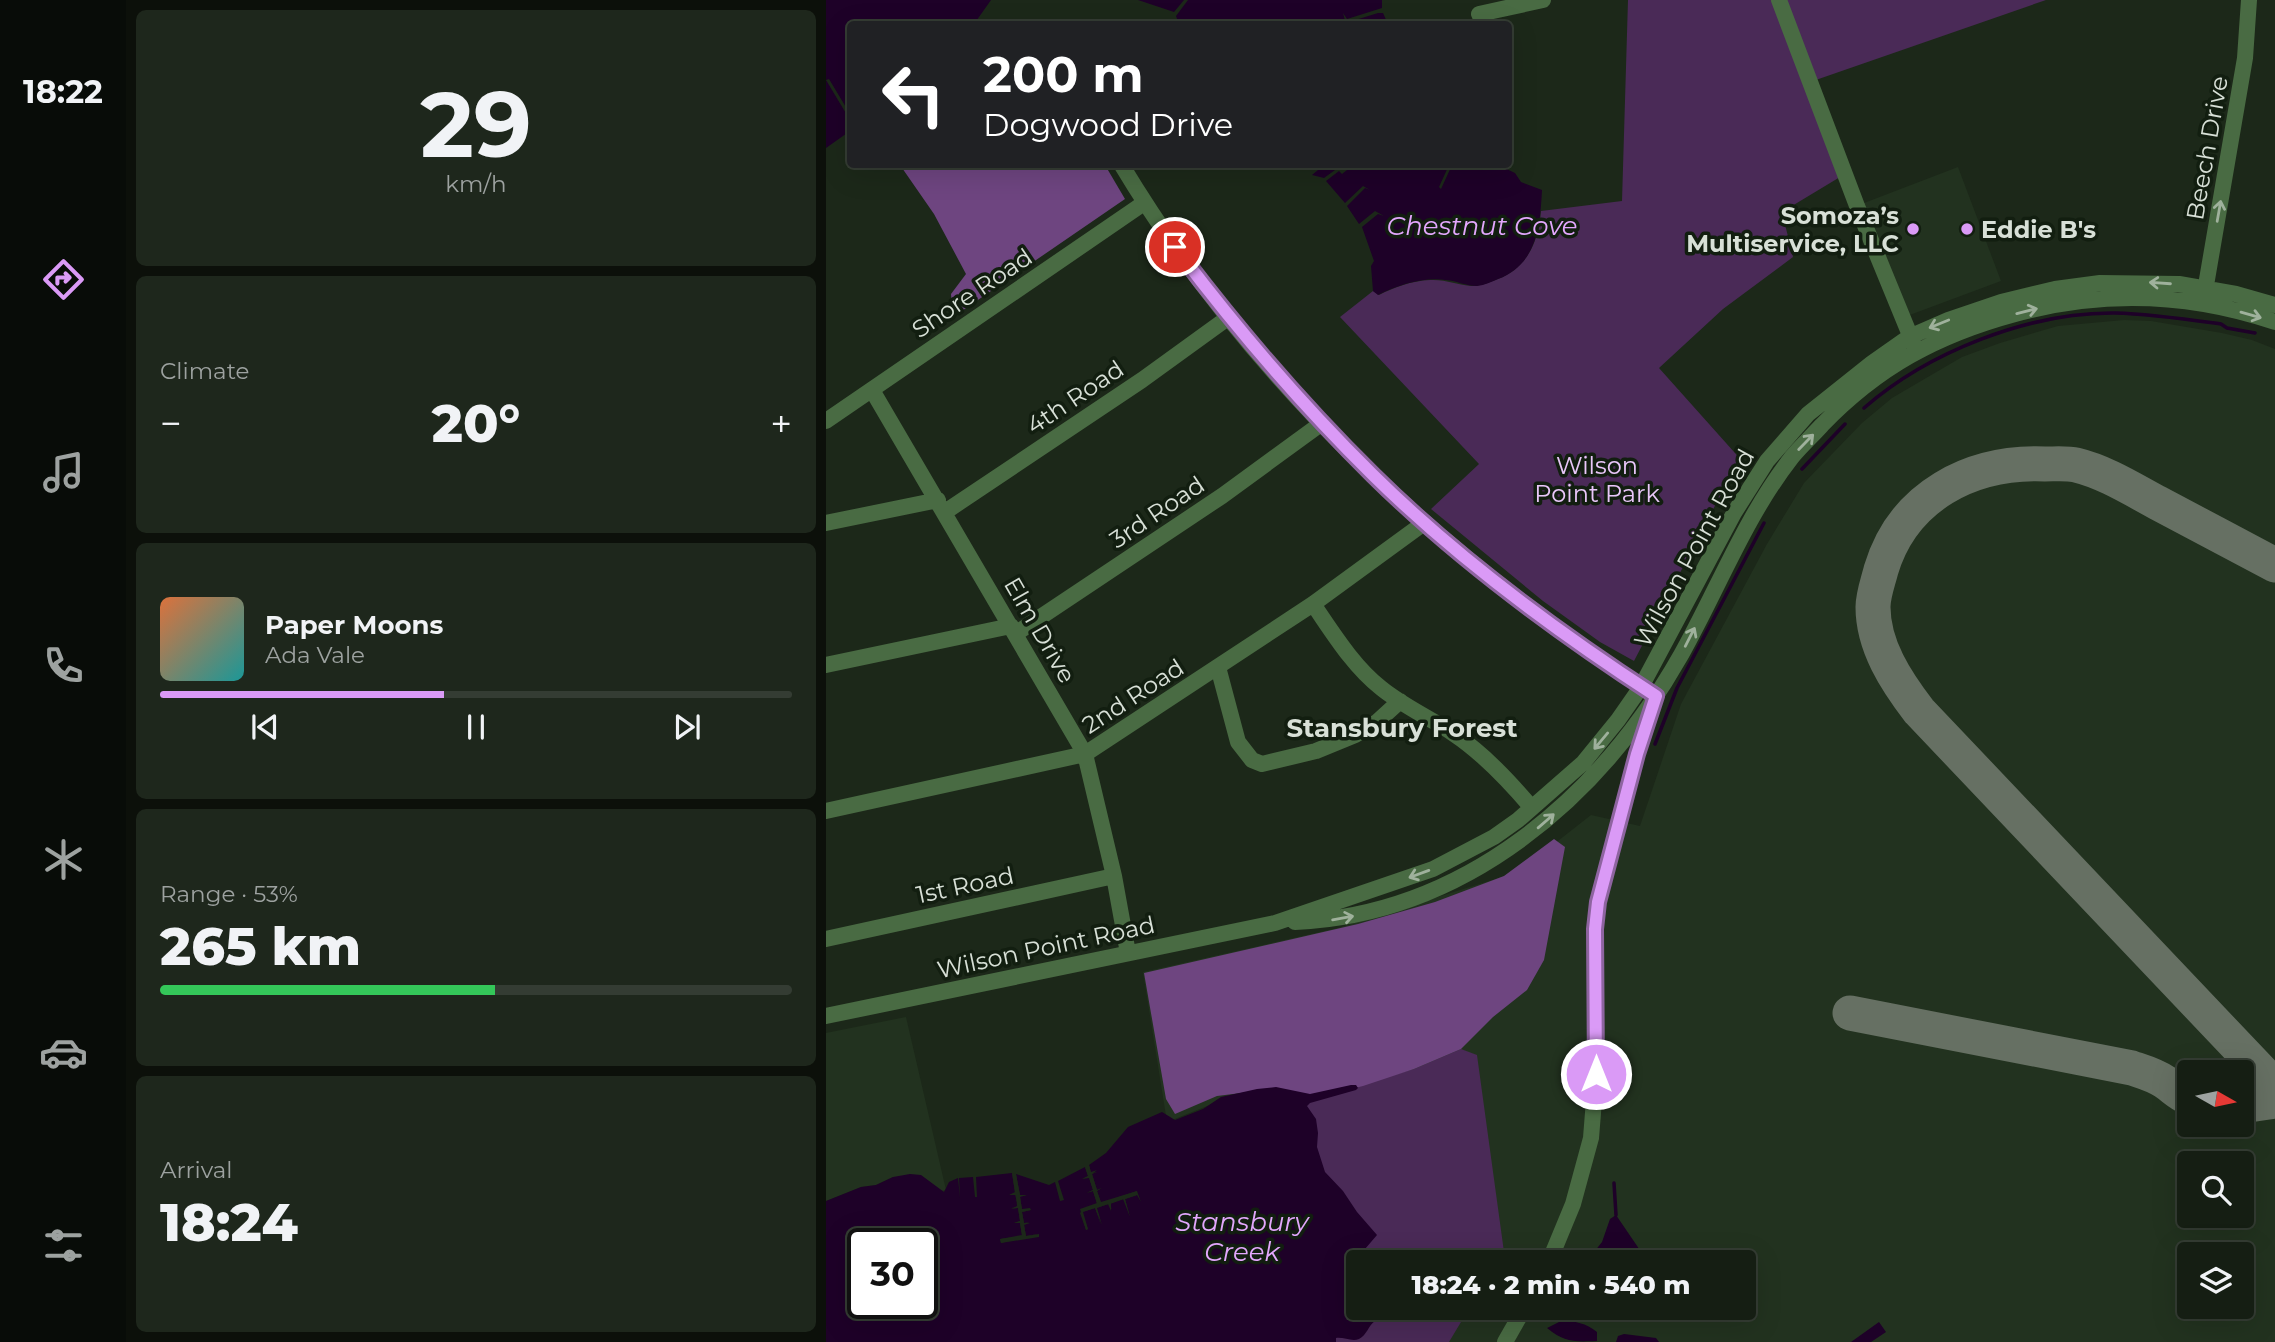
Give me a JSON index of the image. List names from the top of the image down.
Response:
{
  "streets": {
    "street": [
      "Beech Drive",
      "Shore Road",
      "4th Road",
      "3rd Road",
      "Wilson Point Road",
      "Elm Drive",
      "2nd Road",
      "1st Road"
    ]
  },
  "crossings": [
    ["Beech Drive", "Wilson Point Road"],
    ["Shore Road", "Elm Drive"],
    ["4th Road", "Elm Drive"],
    ["3rd Road", "Elm Drive"],
    ["Wilson Point Road", "Elm Drive"],
    ["Elm Drive", "2nd Road"],
    ["Elm Drive", "1st Road"]
  ],
  "one_way": ["Beech Drive"],
  "districts": ["Stansbury Forest"],
  "water": ["Chestnut Cove", "Stansbury Creek"],
  "parks": ["Wilson Point Park"],
  "places": ["Somoza’s Multiservice, LLC", "Eddie B's"],
  "north": "right",
  "page": {
    "tabs": "18:22",
    "tile": [
      ["29", "km/h"],
      "Climate",
      ["Range · 53%", "265 km"],
      ["Arrival", "18:24"]
    ],
    "turn": ["200 m", "Dogwood Drive"],
    "heat": ["−", "20°", "+"],
    "song": ["Paper Moons", "Ada Vale"],
    "limit": "30",
    "trip": "18:24 · 2 min · 540 m"
  }
}
